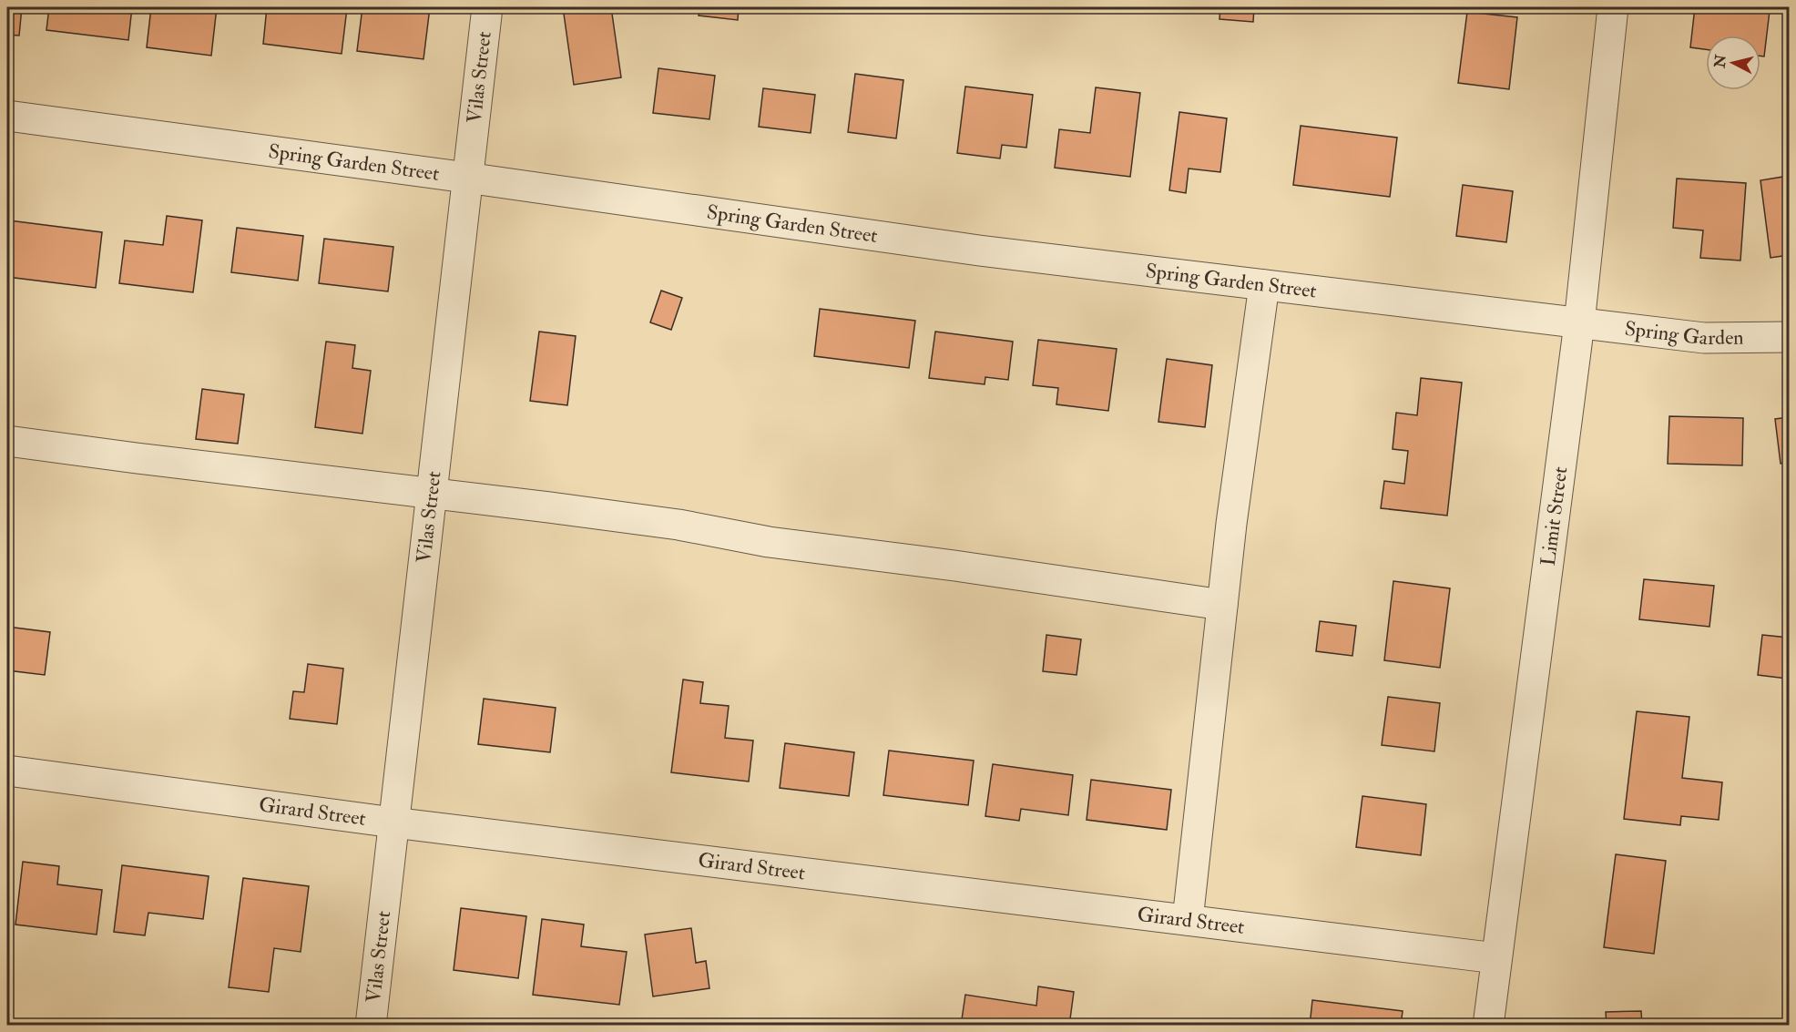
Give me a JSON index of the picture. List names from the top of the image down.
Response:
{
  "streets": {
    "street": [
      "Vilas Street",
      "Spring Garden Street",
      "Spring Garden",
      "Limit Street",
      "Girard Street"
    ]
  },
  "crossings": [
    ["Vilas Street", "Spring Garden Street"],
    ["Vilas Street", "Girard Street"],
    ["Spring Garden Street", "Spring Garden"],
    ["Spring Garden Street", "Limit Street"],
    ["Spring Garden", "Limit Street"],
    ["Limit Street", "Girard Street"]
  ],
  "north": "left"
}
